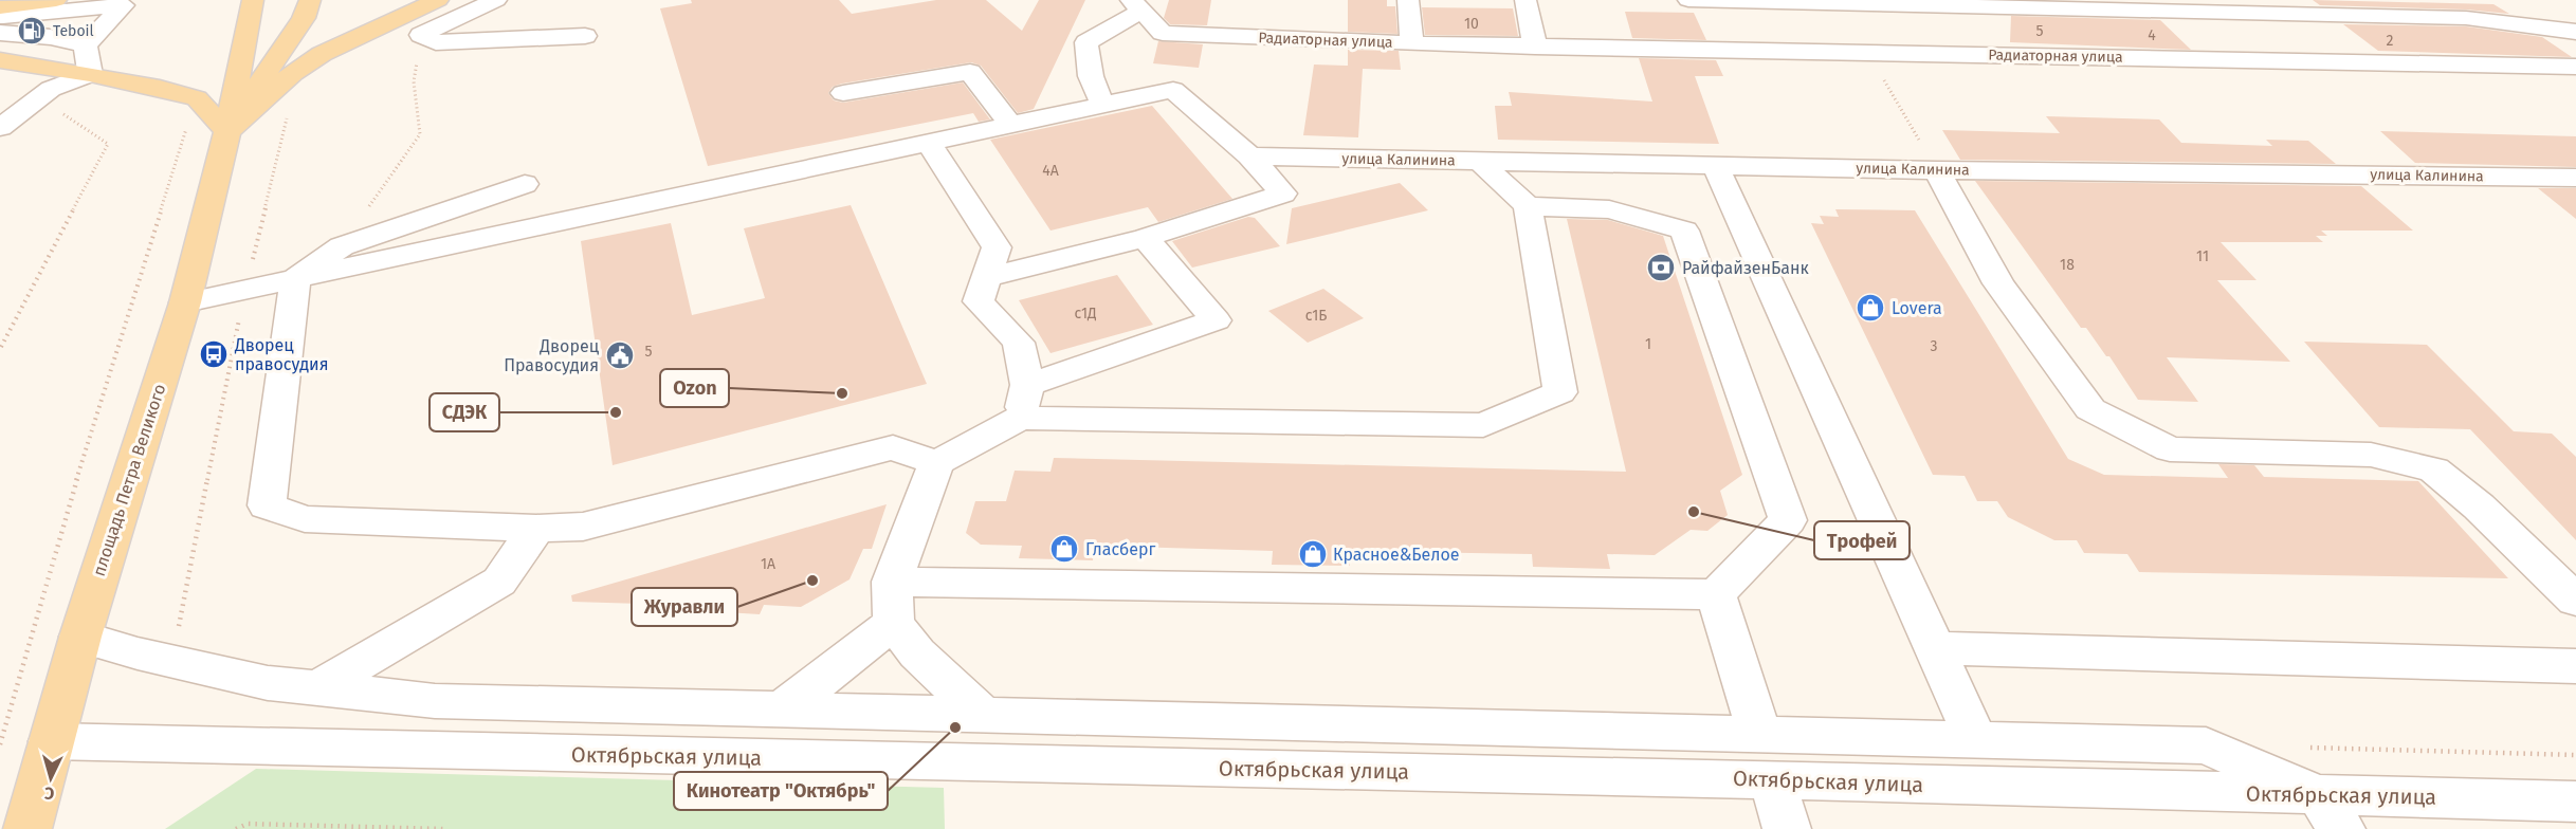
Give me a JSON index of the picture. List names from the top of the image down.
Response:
{
  "streets": {
    "main road": ["площадь Петра Великого"],
    "street": ["Радиаторная улица", "улица Калинина", "Октябрьская улица"]
  },
  "crossings": [
    ["площадь Петра Великого", "Октябрьская улица"]
  ],
  "places": {
    "fuel station": ["Teboil"],
    "bank": ["РайфайзенБанк"],
    "shop": ["Lovera", "Гласберг", "Красное&Белое"],
    "bus stop": ["Дворец правосудия"],
    "public building": ["Дворец Правосудия"],
    "other": [
      "Ozon",
      "СДЭК",
      "Трофей",
      "Журавли",
      "Кинотеатр \"Октябрь\""
    ]
  },
  "house_numbers": [
    "10",
    "5",
    "4",
    "2",
    "4А",
    "11",
    "18",
    "с1Д",
    "с1Б",
    "1",
    "3",
    "5",
    "1А"
  ],
  "north": "bottom"
}
